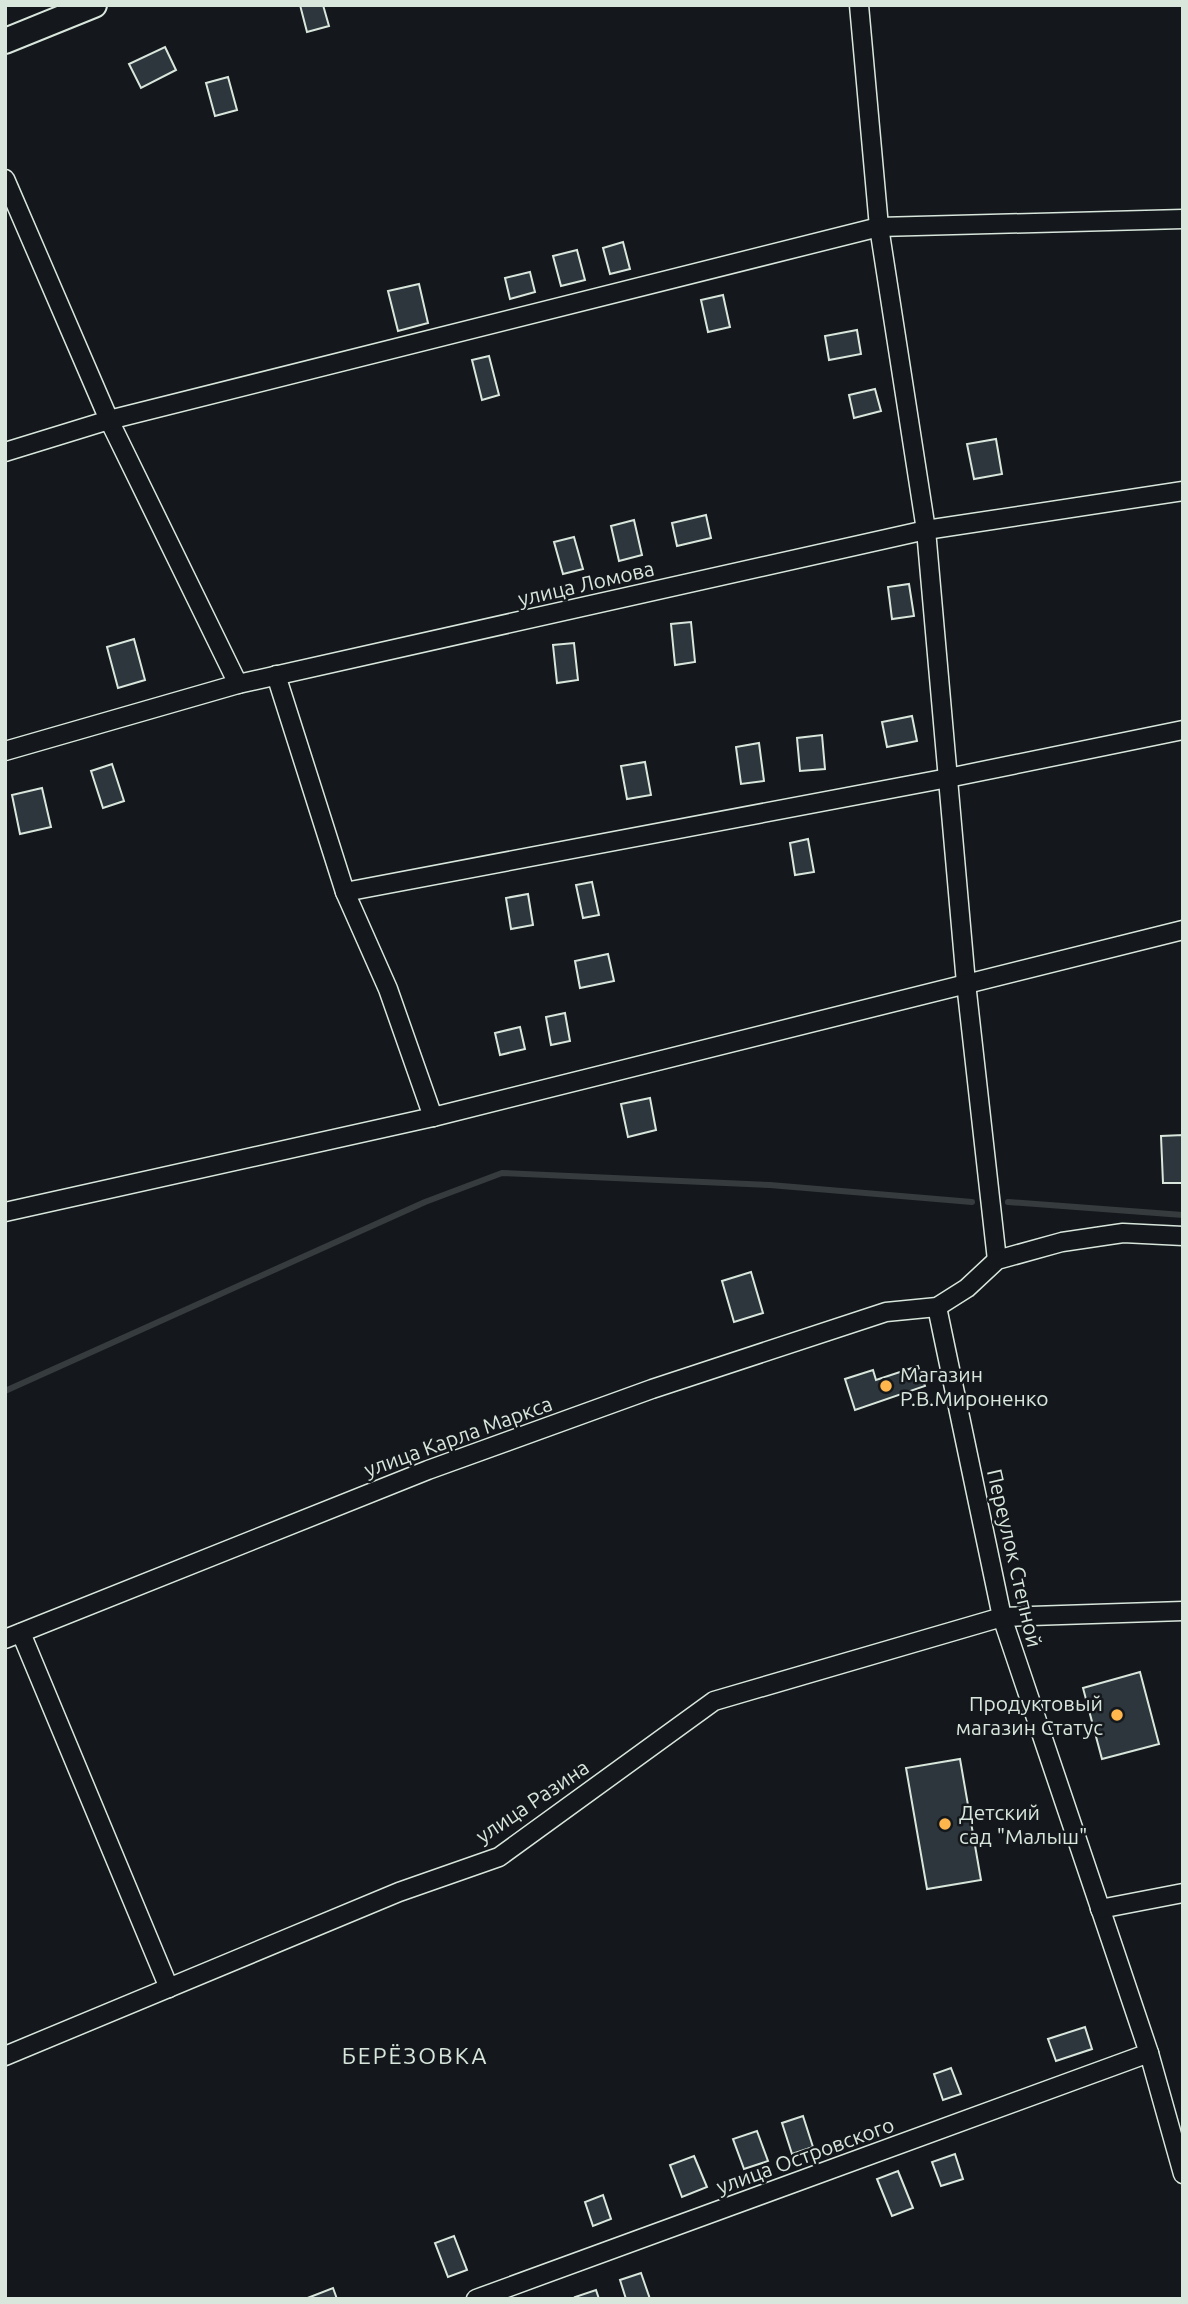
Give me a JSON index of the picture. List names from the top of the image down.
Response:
{
  "streets": {
    "street": [
      "улица Ломова",
      "улица Карла Маркса",
      "Переулок Степной",
      "улица Разина",
      "улица Островского"
    ]
  },
  "crossings": [
    ["улица Карла Маркса", "Переулок Степной"],
    ["Переулок Степной", "улица Разина"],
    ["Переулок Степной", "улица Островского"]
  ],
  "districts": ["БЕРЁЗОВКА"],
  "places": ["Магазин Р.В.Мироненко", "Продуктовый магазин Статус", "Детский сад \"Малыш\""]
}
